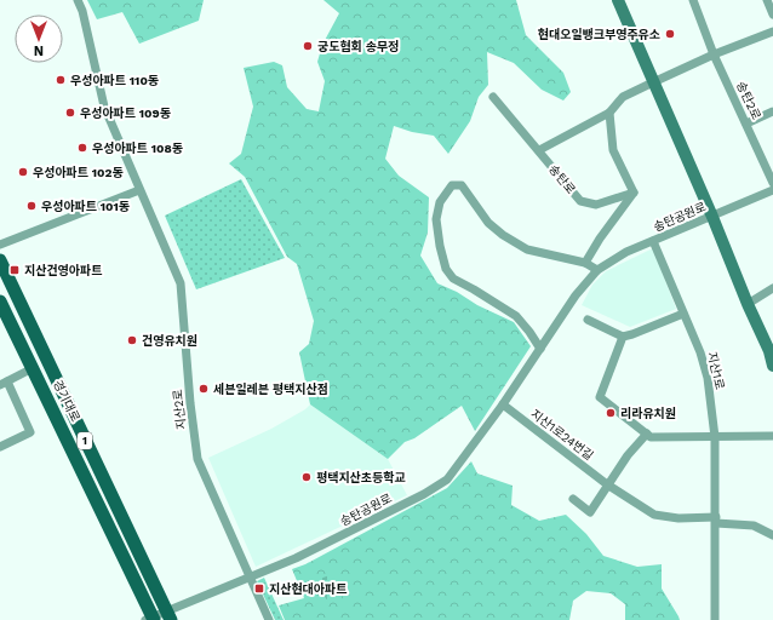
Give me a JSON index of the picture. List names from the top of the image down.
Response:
{
  "streets": {
    "main road": ["경기대로", "1"],
    "street": [
      "송탄2로",
      "송탄로",
      "송탄공원로",
      "지산1로",
      "지산2로",
      "지산1로24번길"
    ]
  },
  "crossings": [
    ["송탄공원로", "지산1로"],
    ["송탄공원로", "경기대로"],
    ["송탄공원로", "지산2로"],
    ["송탄공원로", "지산1로24번길"],
    ["지산1로", "지산1로24번길"]
  ],
  "places": {
    "other": [
      "현대오일뱅크부영주유소",
      "궁도협회 송무정",
      "우성아파트 110동",
      "우성아파트 109동",
      "우성아파트 108동",
      "우성아파트 102동",
      "우성아파트 101동",
      "건영유치원",
      "세븐일레븐 평택지산점",
      "리라유치원",
      "평택지산초등학교"
    ],
    "transit": ["지산건영아파트", "지산현대아파트"]
  },
  "north": "bottom"
}
